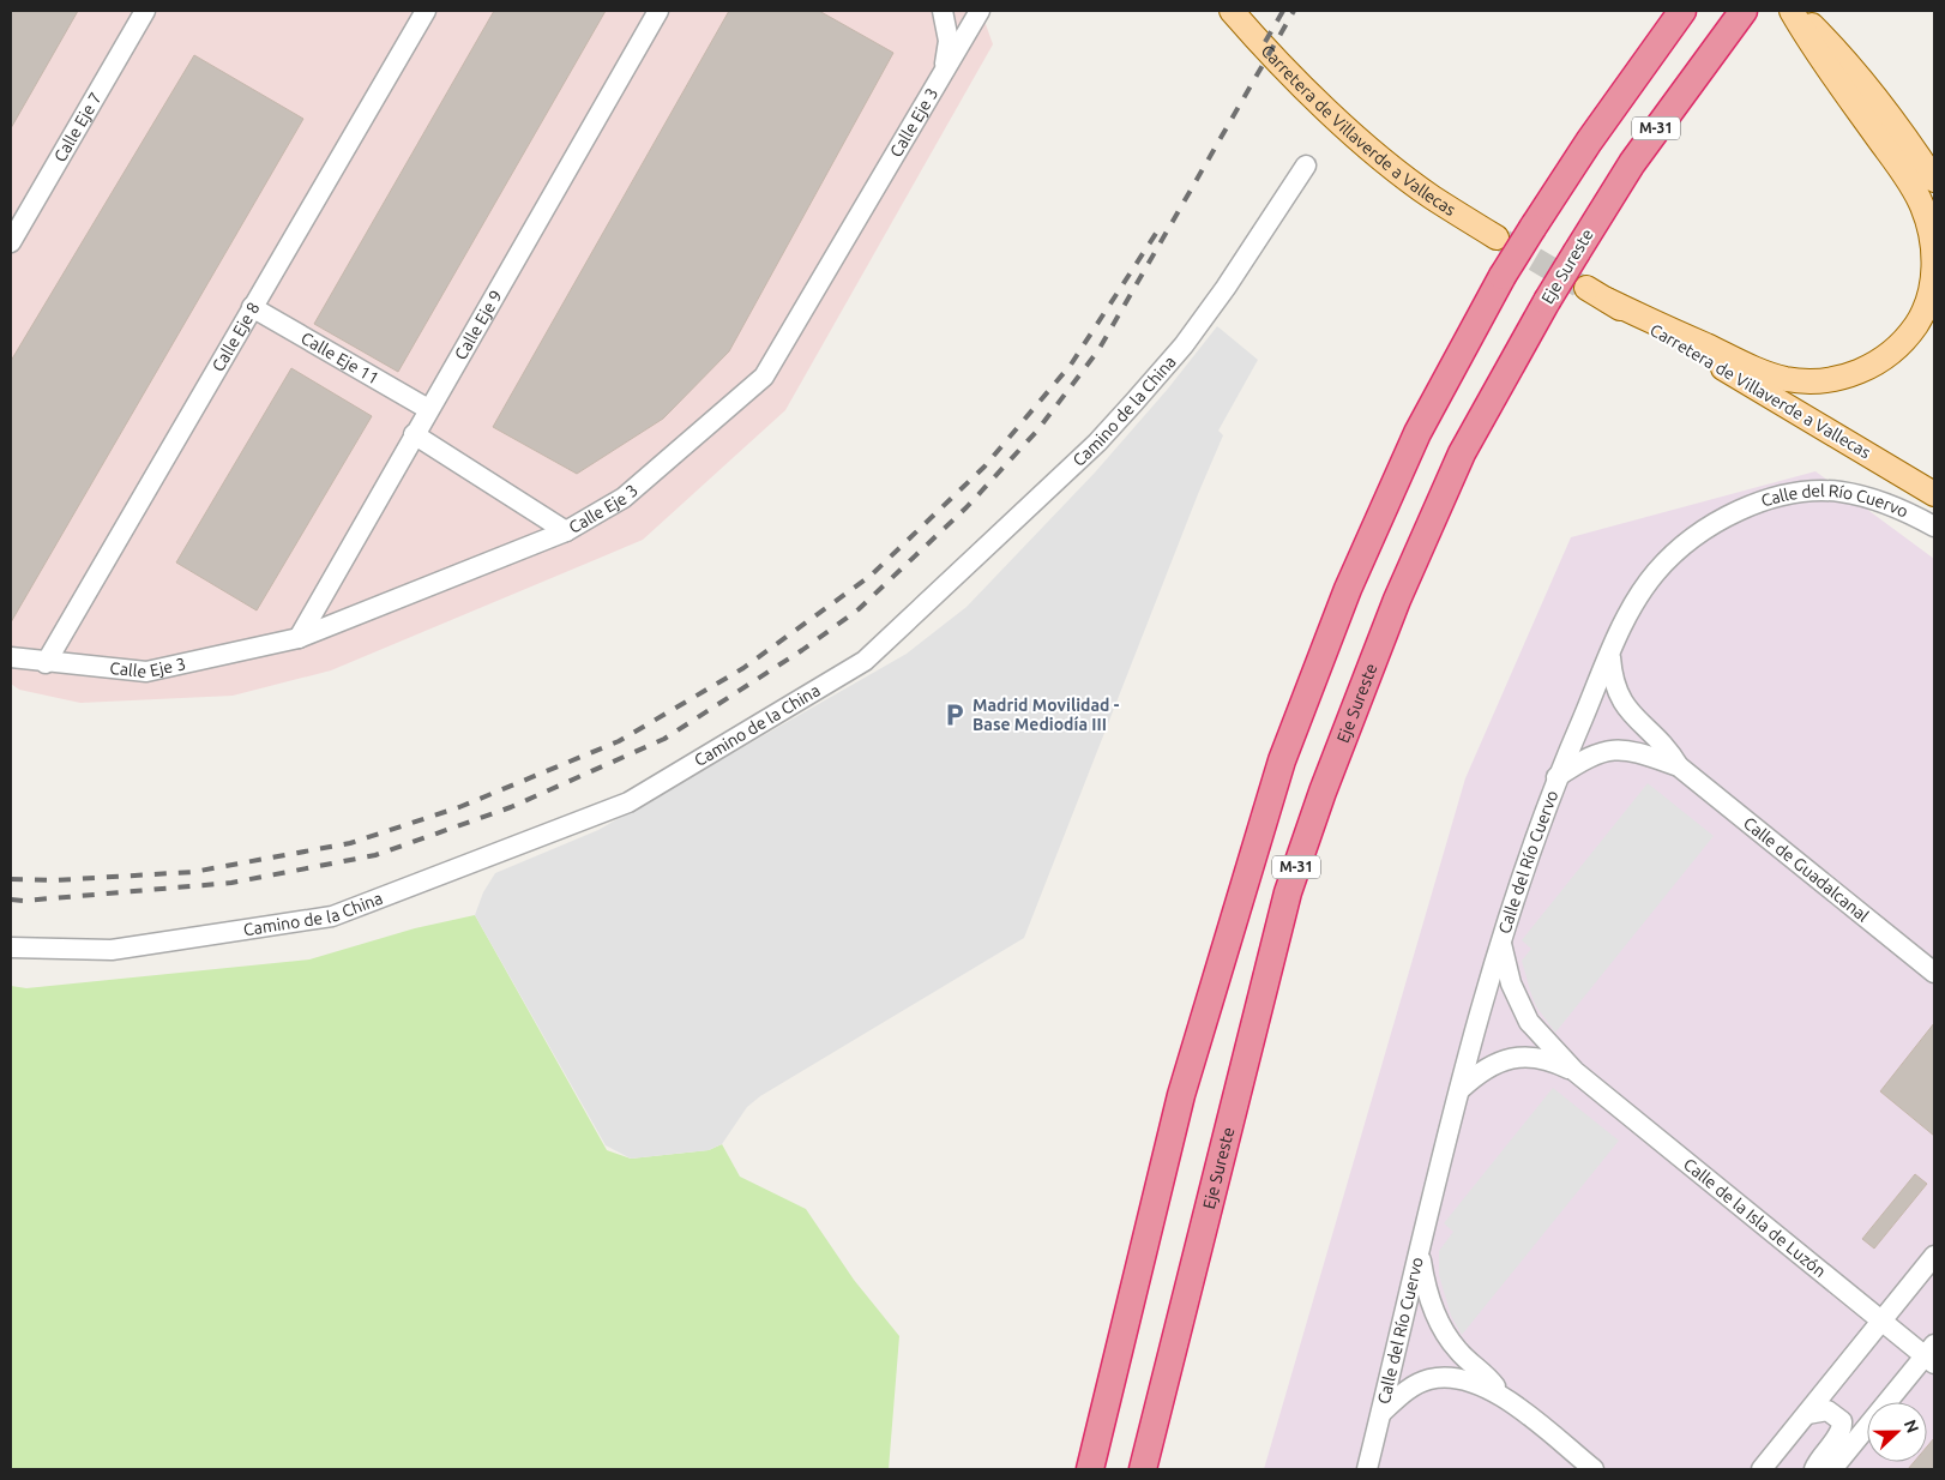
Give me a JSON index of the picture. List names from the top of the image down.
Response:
{
  "streets": {
    "highway": ["M-31", "Eje Sureste"],
    "main road": ["Carretera de Villaverde a Vallecas"],
    "street": [
      "Calle Eje 3",
      "Calle Eje 7",
      "Calle Eje 9",
      "Calle Eje 8",
      "Calle Eje 11",
      "Camino de la China",
      "Calle del Río Cuervo",
      "Calle de Guadalcanal",
      "Calle de la Isla de Luzón"
    ]
  },
  "crossings": [
    ["Calle Eje 3", "Calle Eje 9"],
    ["Calle Eje 3", "Calle Eje 8"],
    ["Calle Eje 9", "Calle Eje 11"],
    ["Calle Eje 8", "Calle Eje 11"],
    ["Calle del Río Cuervo", "Calle de Guadalcanal"],
    ["Calle del Río Cuervo", "Calle de la Isla de Luzón"]
  ],
  "places": {
    "parking": ["Madrid Movilidad - Base Mediodía III"]
  },
  "north": "right"
}
